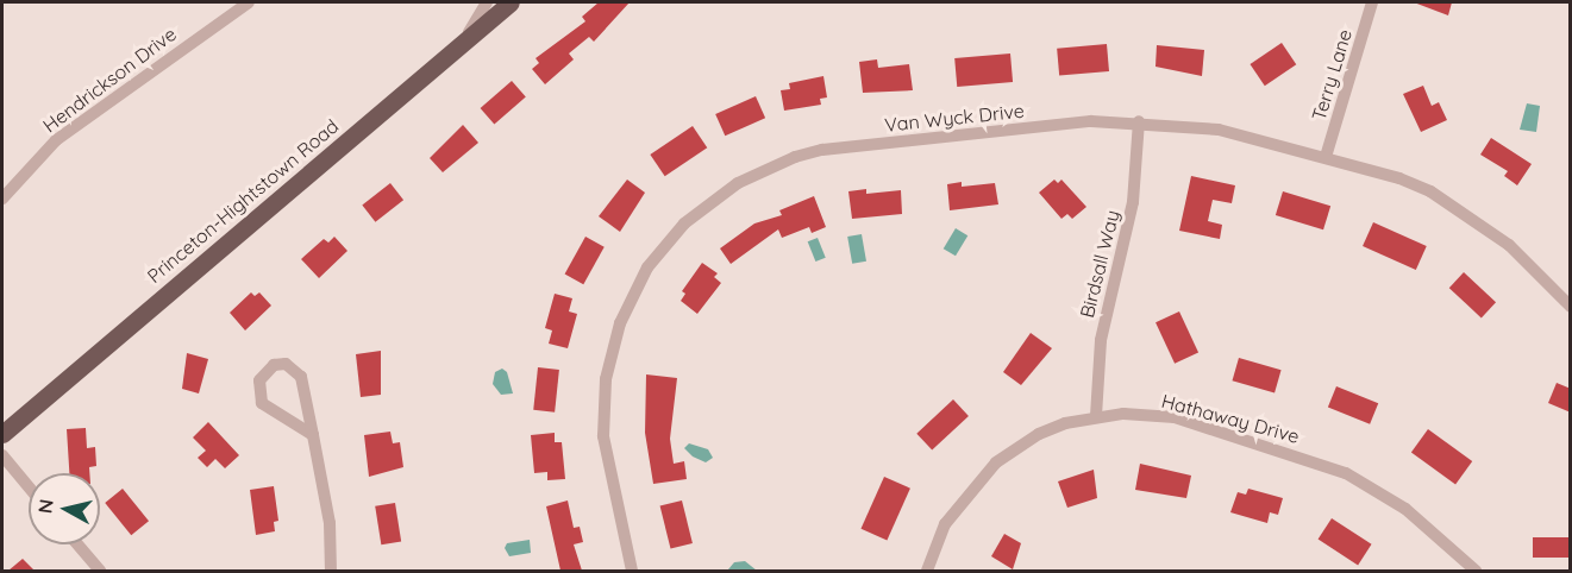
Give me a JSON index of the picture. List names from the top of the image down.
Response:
{
  "streets": {
    "main road": ["Princeton-Hightstown Road"],
    "street": [
      "Terry Lane",
      "Hendrickson Drive",
      "Van Wyck Drive",
      "Birdsall Way",
      "Hathaway Drive"
    ]
  },
  "crossings": [
    ["Terry Lane", "Van Wyck Drive"],
    ["Van Wyck Drive", "Birdsall Way"],
    ["Birdsall Way", "Hathaway Drive"]
  ],
  "north": "left"
}
